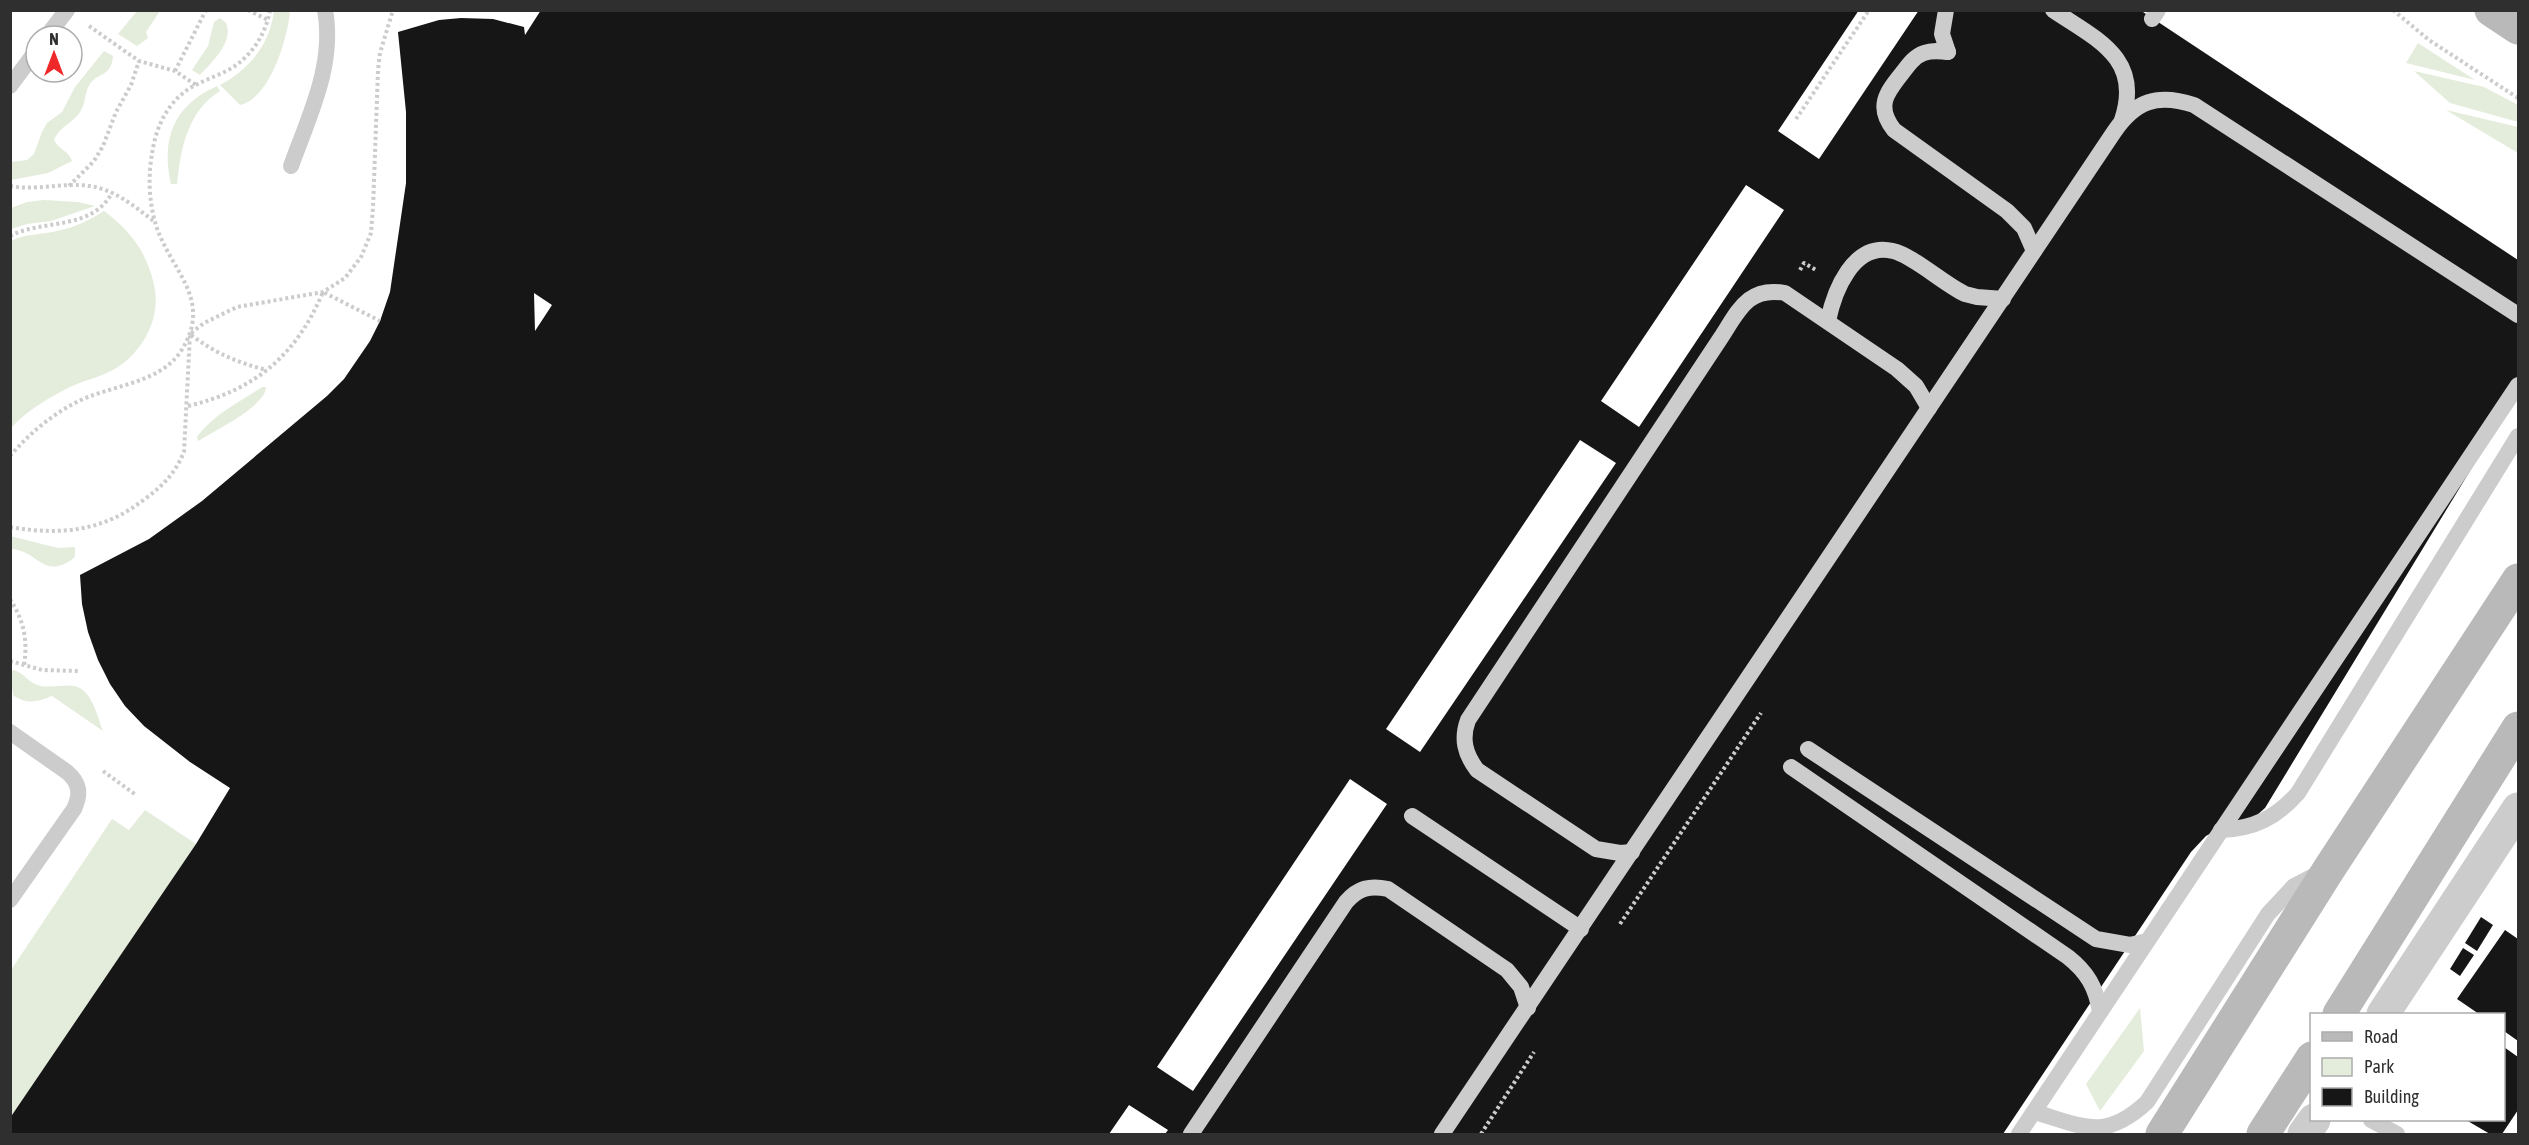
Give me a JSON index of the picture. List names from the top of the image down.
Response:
{
  "legend": ["Road", "Park", "Building"],
  "north": "top"
}
